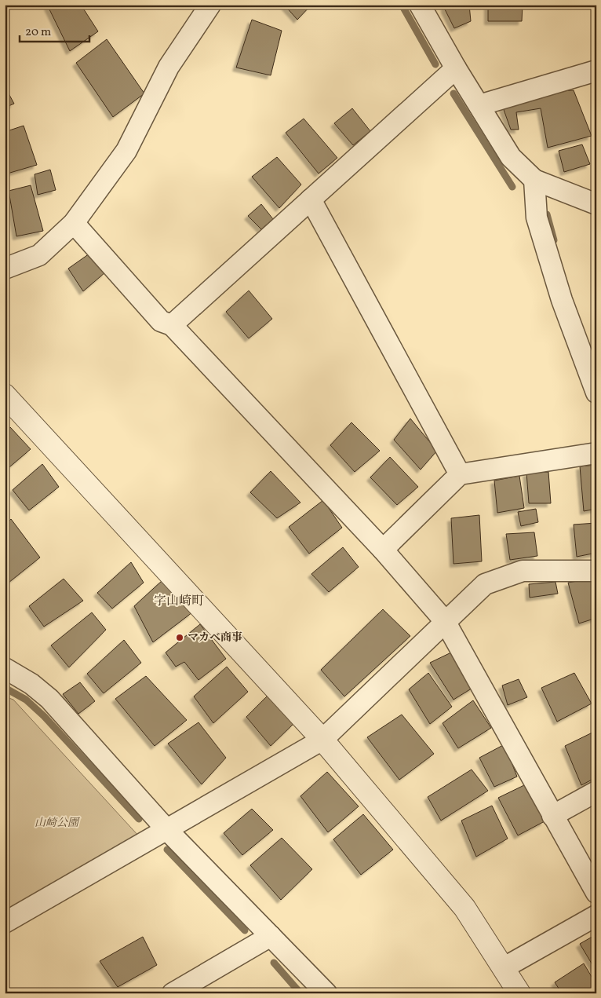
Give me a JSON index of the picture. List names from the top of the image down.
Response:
{
  "districts": ["字山崎町"],
  "parks": ["山崎公園"],
  "places": ["マカベ商事"],
  "scale_bar": "20 m"
}
